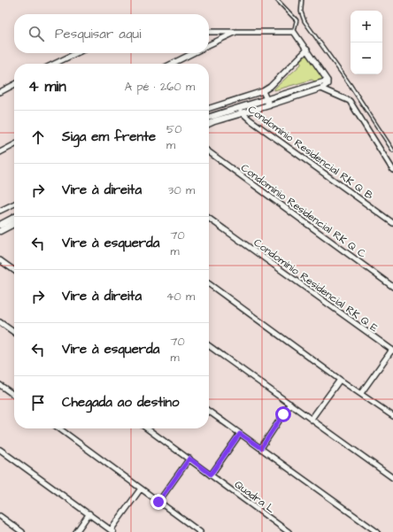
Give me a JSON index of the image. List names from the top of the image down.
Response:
{
  "streets": {
    "street": [
      "Condomínio Residencial RK Q B",
      "Condomínio Residencial RK Q C",
      "Condomínio Residencial RK Q E",
      "Quadra L"
    ]
  },
  "page": {
    "map_buttons": ["+", "−"],
    "search": "Pesquisar aqui",
    "heading": ["4 min", "A pé · 260 m"],
    "list": [
      ["Siga em frente", "50 m"],
      ["Vire à direita", "30 m"],
      ["Vire à esquerda", "70 m"],
      ["Vire à direita", "40 m"],
      ["Vire à esquerda", "70 m"],
      "Chegada ao destino"
    ]
  }
}
